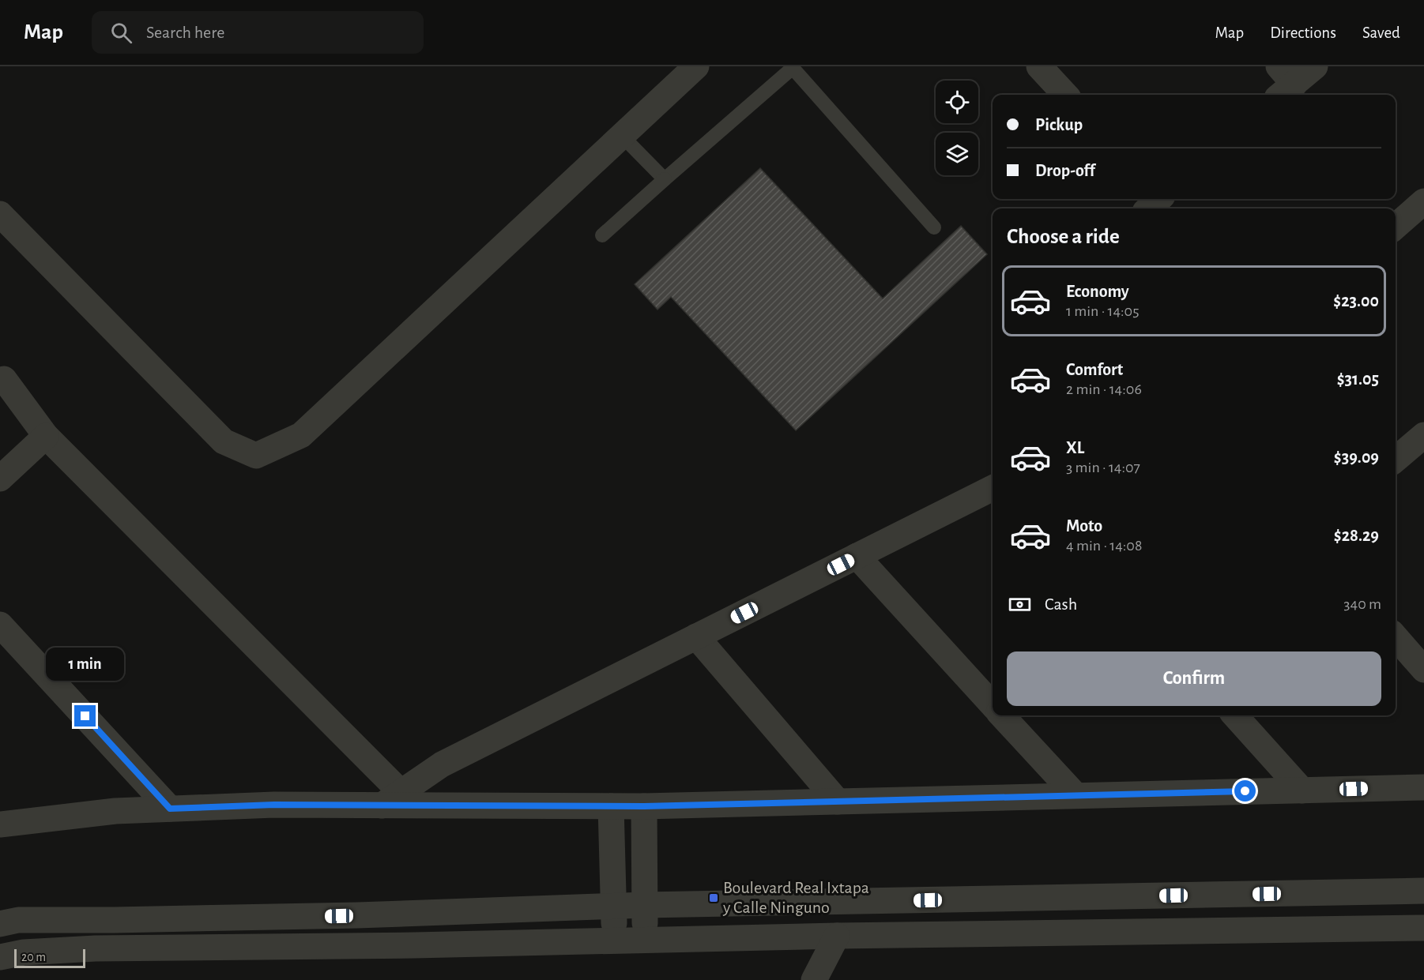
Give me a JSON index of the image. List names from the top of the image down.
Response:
{
  "places": {
    "transit": ["Boulevard Real Ixtapa y Calle Ninguno"]
  },
  "scale_bar": "20 m",
  "page": {
    "header": "Map",
    "search": "Search here",
    "nav": ["Map", "Directions", "Saved"],
    "banner": ["Pickup", "Drop-off"],
    "heading": "Choose a ride",
    "list": [
      {
        "name": "Economy",
        "note": "1 min · 14:05",
        "value": "$23.00"
      },
      {
        "name": "Comfort",
        "note": "2 min · 14:06",
        "value": "$31.05"
      },
      {
        "name": "XL",
        "note": "3 min · 14:07",
        "value": "$39.09"
      },
      {
        "name": "Moto",
        "note": "4 min · 14:08",
        "value": "$28.29"
      }
    ],
    "pay": ["Cash", "340 m"],
    "buttons": "Confirm",
    "bubble": "1 min",
    "scale": "20 m"
  }
}
